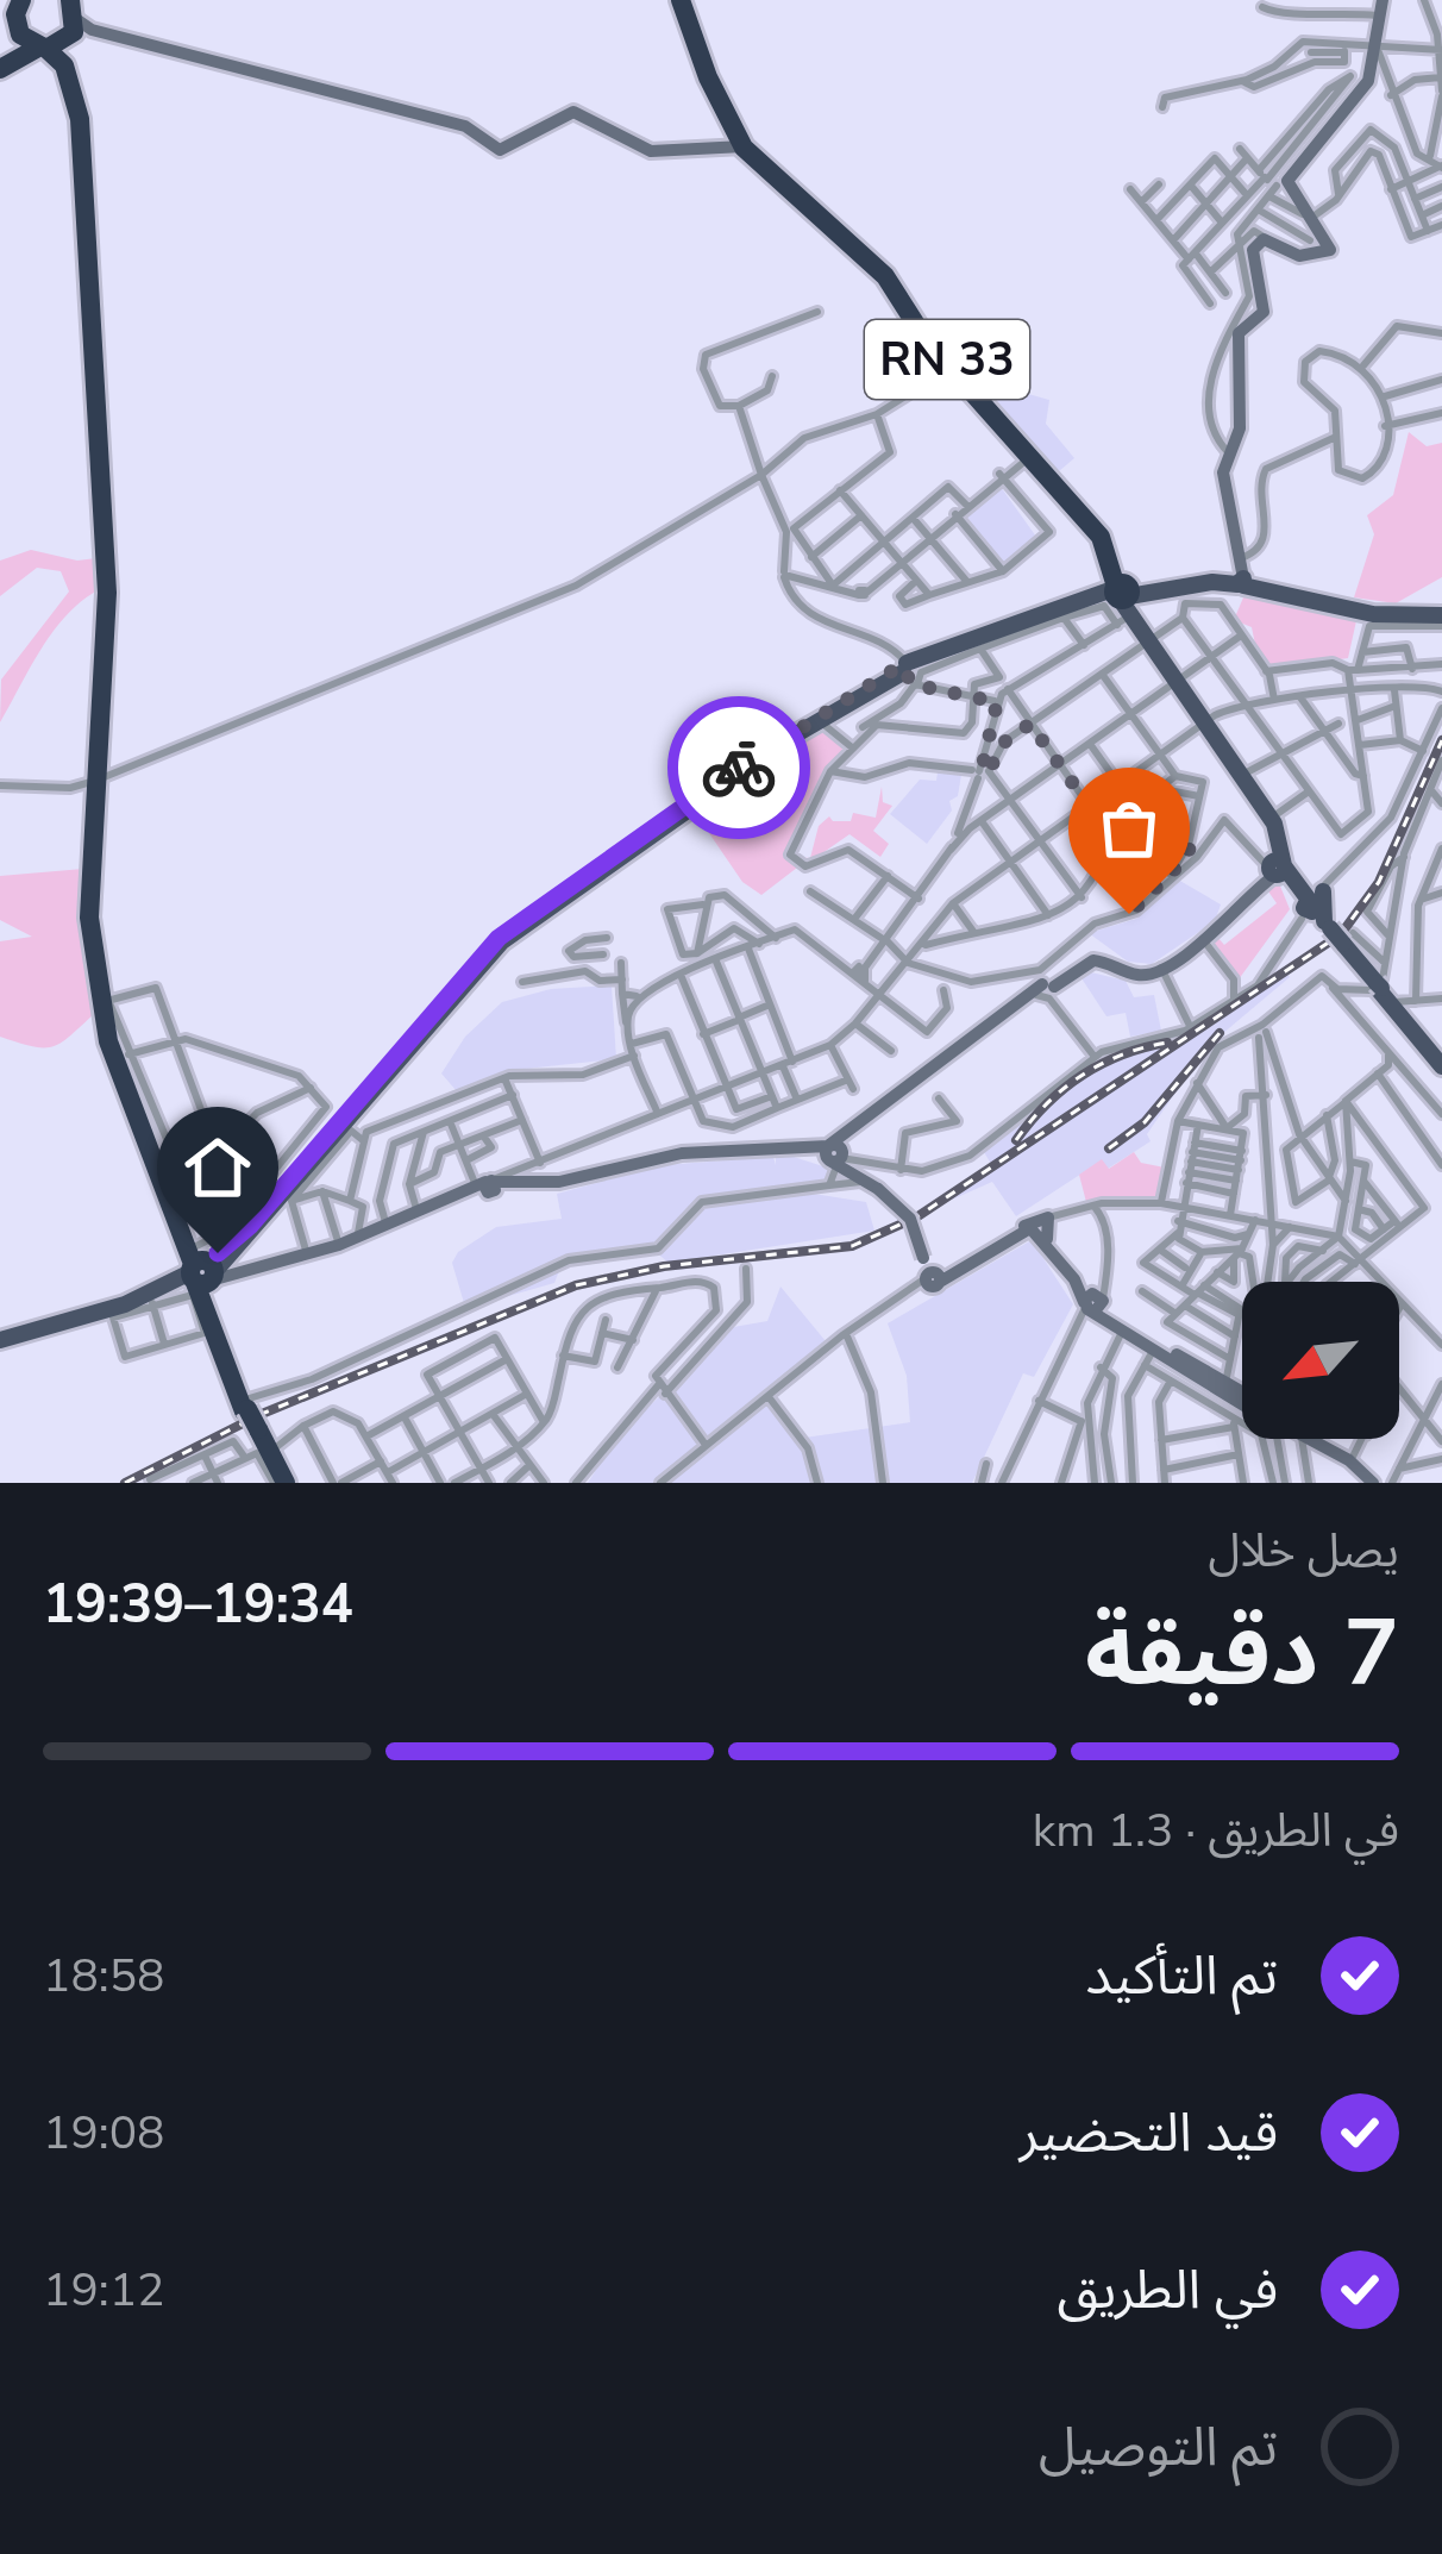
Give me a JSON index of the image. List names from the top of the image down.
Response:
{
  "streets": {
    "highway": ["RN 33"]
  },
  "north": "bottom left",
  "page": {
    "heading": ["7 دقيقة", "يصل خلال", "19:34–19:39"],
    "bar": "في الطريق · 1.3 km",
    "list": [
      ["تم التأكيد", "18:58"],
      ["قيد التحضير", "19:08"],
      ["في الطريق", "19:12"],
      "تم التوصيل"
    ]
  }
}
